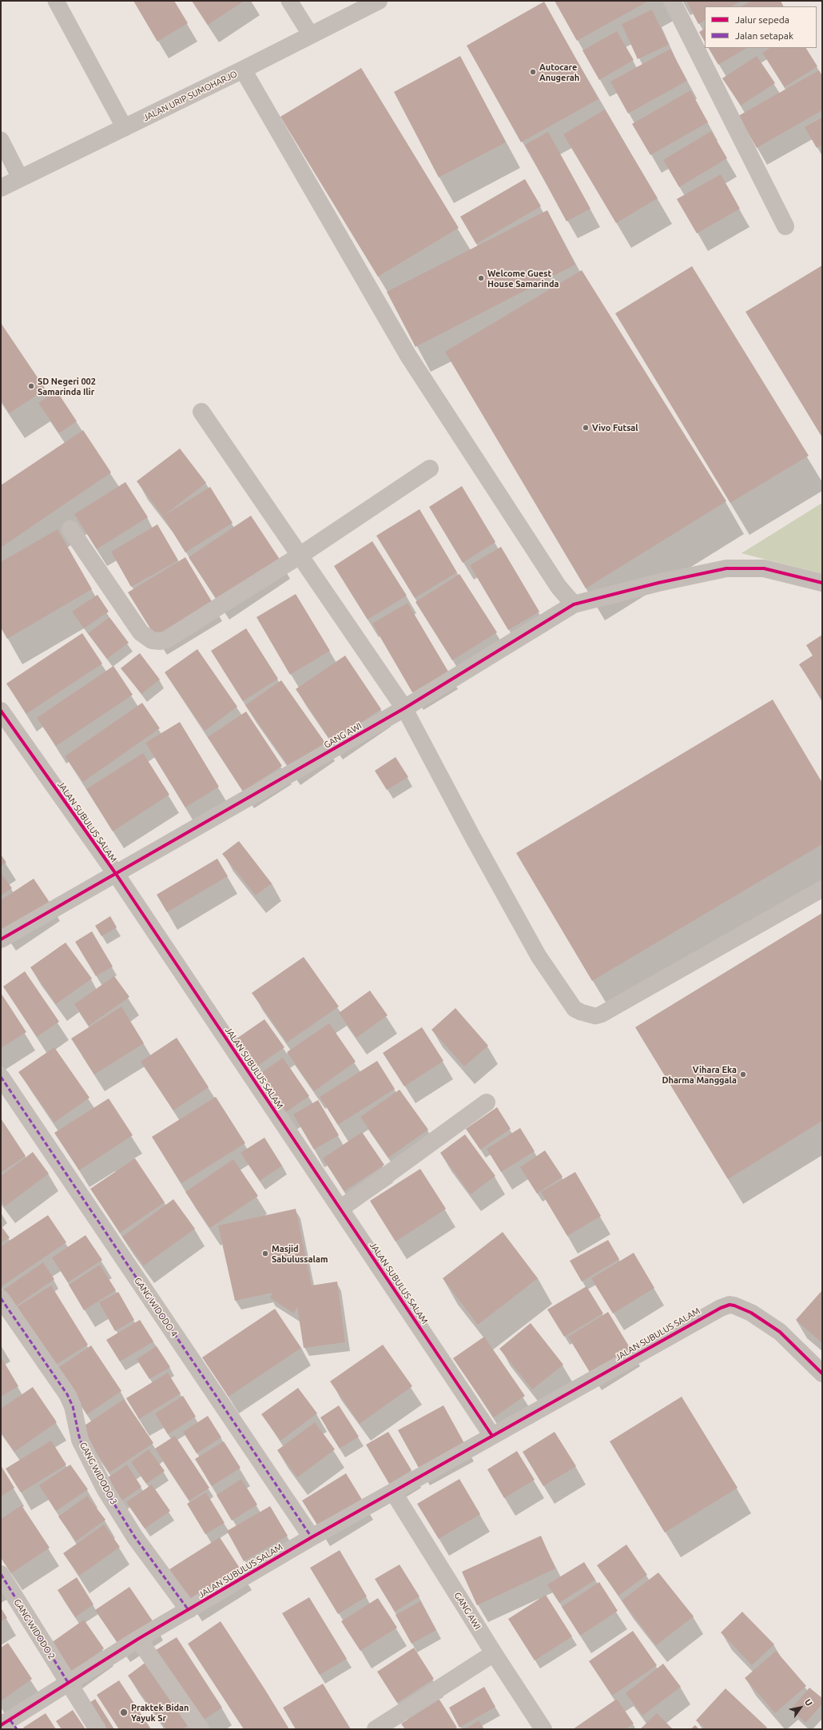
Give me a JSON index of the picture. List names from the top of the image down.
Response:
{
  "streets": {
    "street": [
      "JALAN URIP SUMOHARJO",
      "GANG AWI",
      "JALAN SUBULUS SALAM",
      "GANG WIDODO 4",
      "GANG WIDODO 3",
      "GANG WIDODO 2"
    ]
  },
  "crossings": [
    ["GANG AWI", "JALAN SUBULUS SALAM"],
    ["JALAN SUBULUS SALAM", "GANG WIDODO 4"],
    ["JALAN SUBULUS SALAM", "GANG WIDODO 3"],
    ["JALAN SUBULUS SALAM", "GANG WIDODO 2"]
  ],
  "places": [
    "Autocare Anugerah",
    "Welcome Guest House Samarinda",
    "SD Negeri 002 Samarinda Ilir",
    "Vivo Futsal",
    "Vihara Eka Dharma Manggala",
    "Masjid Sabulussalam",
    "Praktek Bidan Yayuk Sr"
  ],
  "legend": ["Jalur sepeda", "Jalan setapak"],
  "north": "top right"
}
